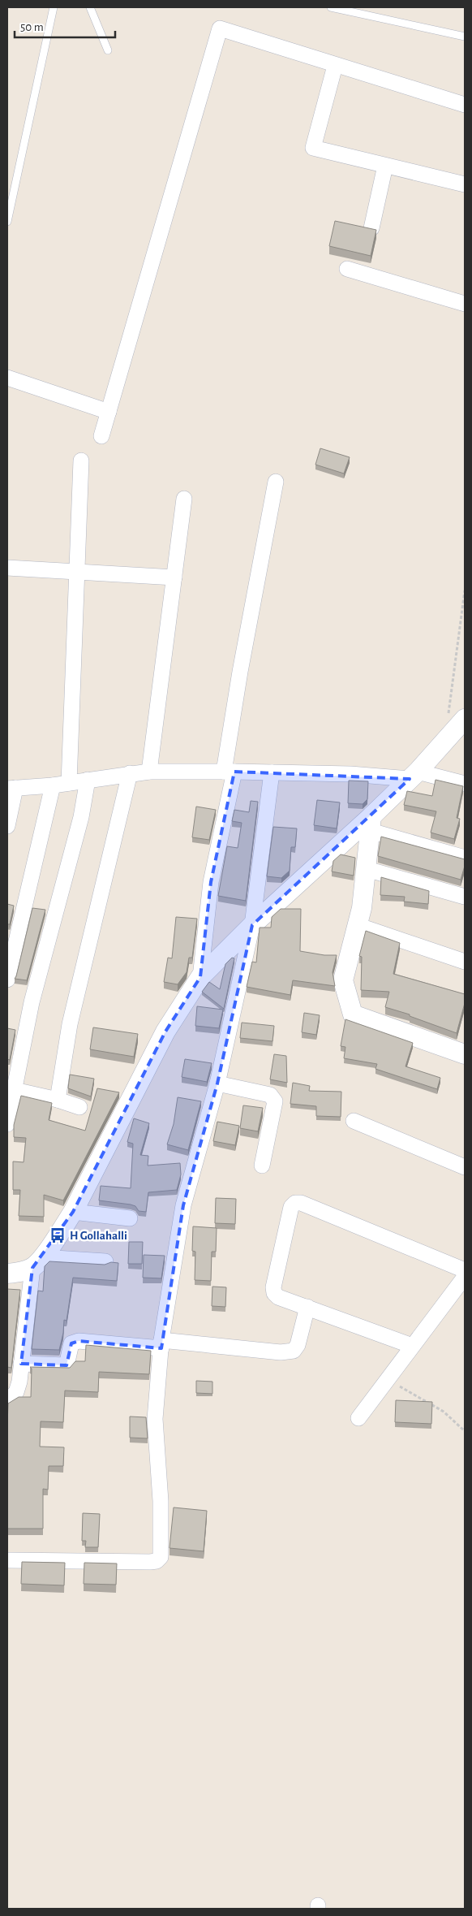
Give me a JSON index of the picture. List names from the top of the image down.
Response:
{
  "places": {
    "bus stop": ["H Gollahalli"]
  },
  "scale_bar": "50 m"
}
